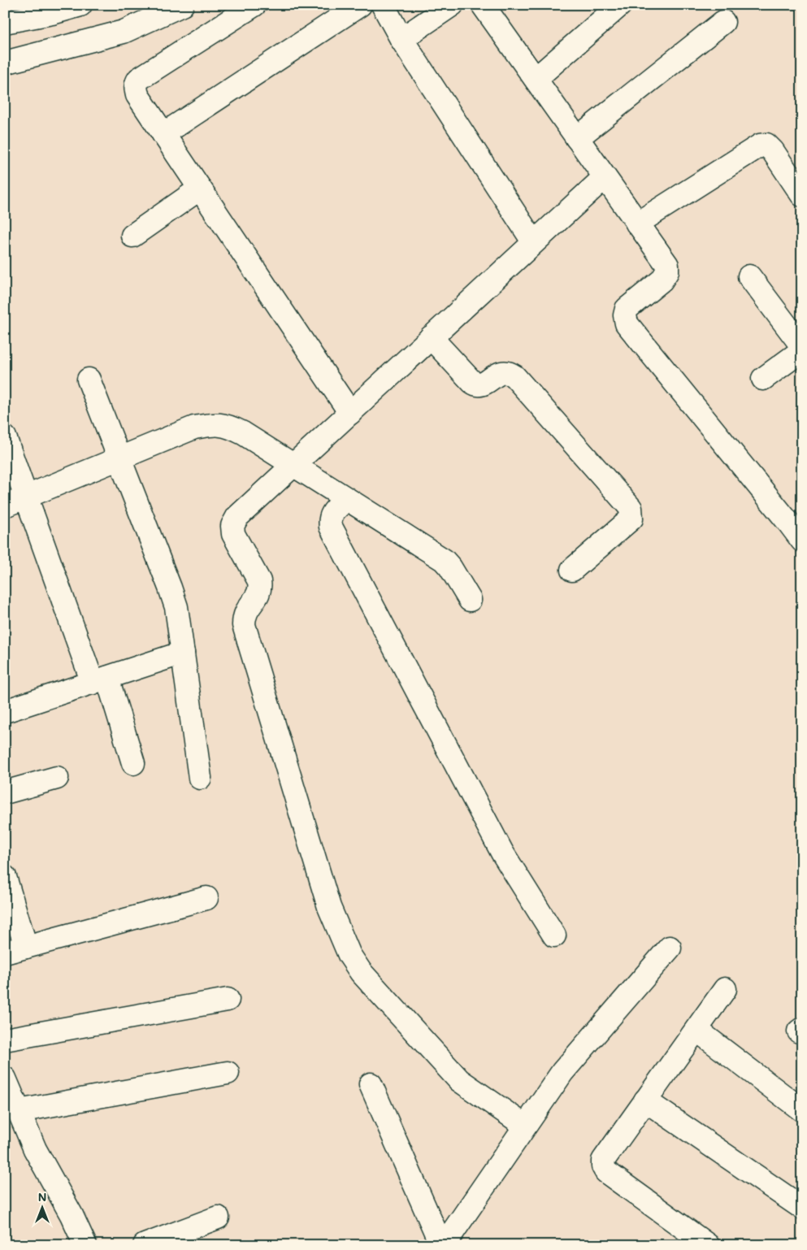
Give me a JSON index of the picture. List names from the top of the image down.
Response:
{
  "north": "top"
}
